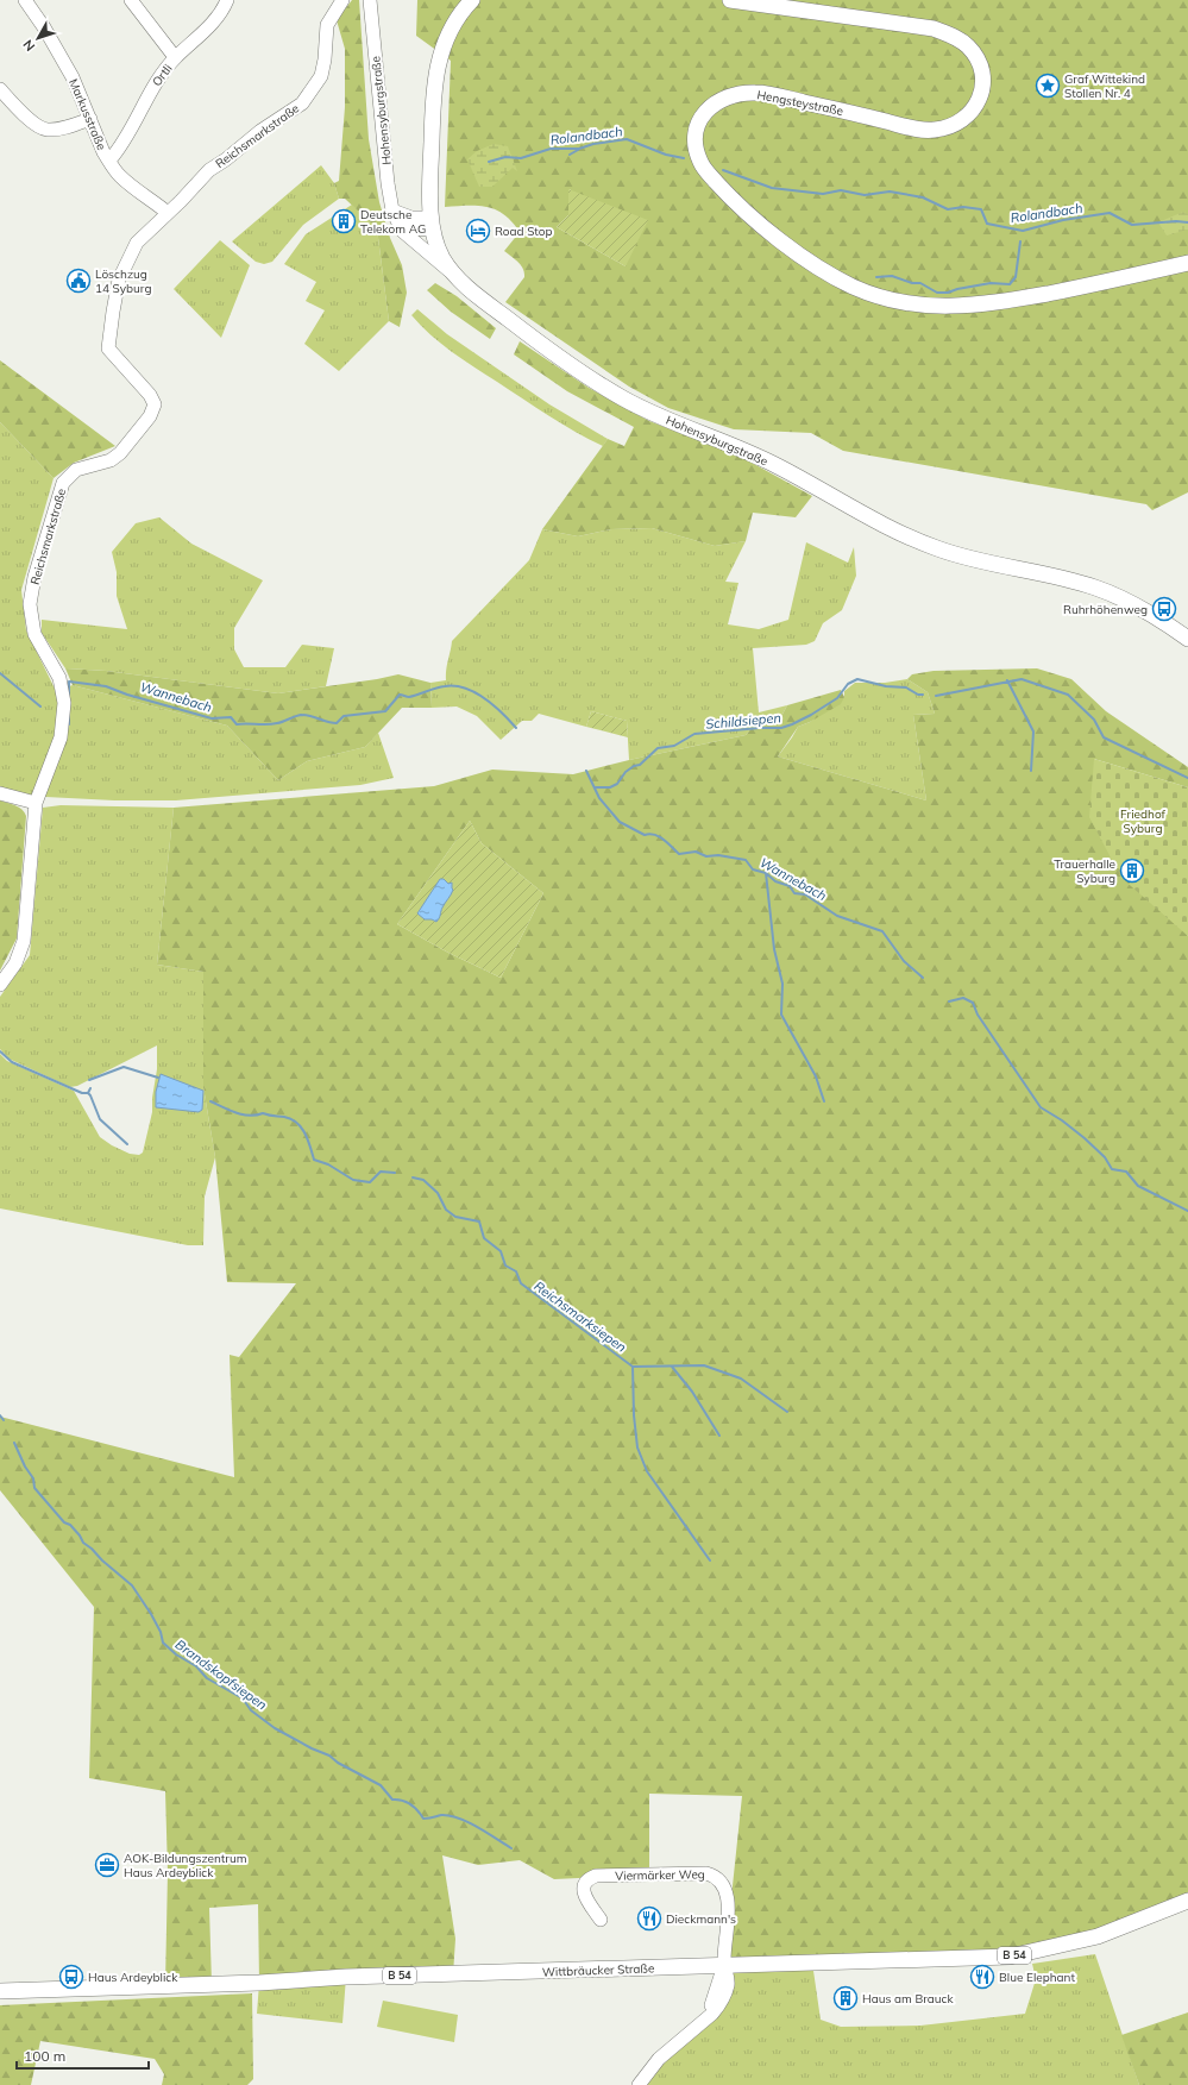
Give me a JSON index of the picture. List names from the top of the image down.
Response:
{
  "streets": {
    "main road": [
      "Hengsteystraße",
      "Hohensyburgstraße",
      "B 54",
      "Wittbräucker Straße"
    ],
    "street": [
      "Ortli",
      "Markusstraße",
      "Reichsmarkstraße",
      "Viermärker Weg"
    ]
  },
  "crossings": [
    ["Ortli", "Markusstraße"],
    ["Markusstraße", "Reichsmarkstraße"],
    ["Viermärker Weg", "Wittbräucker Straße"]
  ],
  "water": [
    "Rolandbach",
    "Wannebach",
    "Schildsiepen",
    "Reichsmarksiepen",
    "Brandskopfsiepen"
  ],
  "parks": ["Friedhof Syburg"],
  "places": {
    "place": ["Graf Wittekind Stollen Nr. 4"],
    "building": ["Deutsche Telekom AG", "Trauerhalle Syburg", "Haus am Brauck"],
    "hotel": ["Road Stop"],
    "public building": ["Löschzug 14 Syburg"],
    "bus stop": ["Ruhrhöhenweg", "Haus Ardeyblick"],
    "office": ["AOK-Bildungszentrum Haus Ardeyblick"],
    "restaurant": ["Dieckmann's", "Blue Elephant"]
  },
  "scale_bar": "100 m",
  "north": "bottom left"
}
